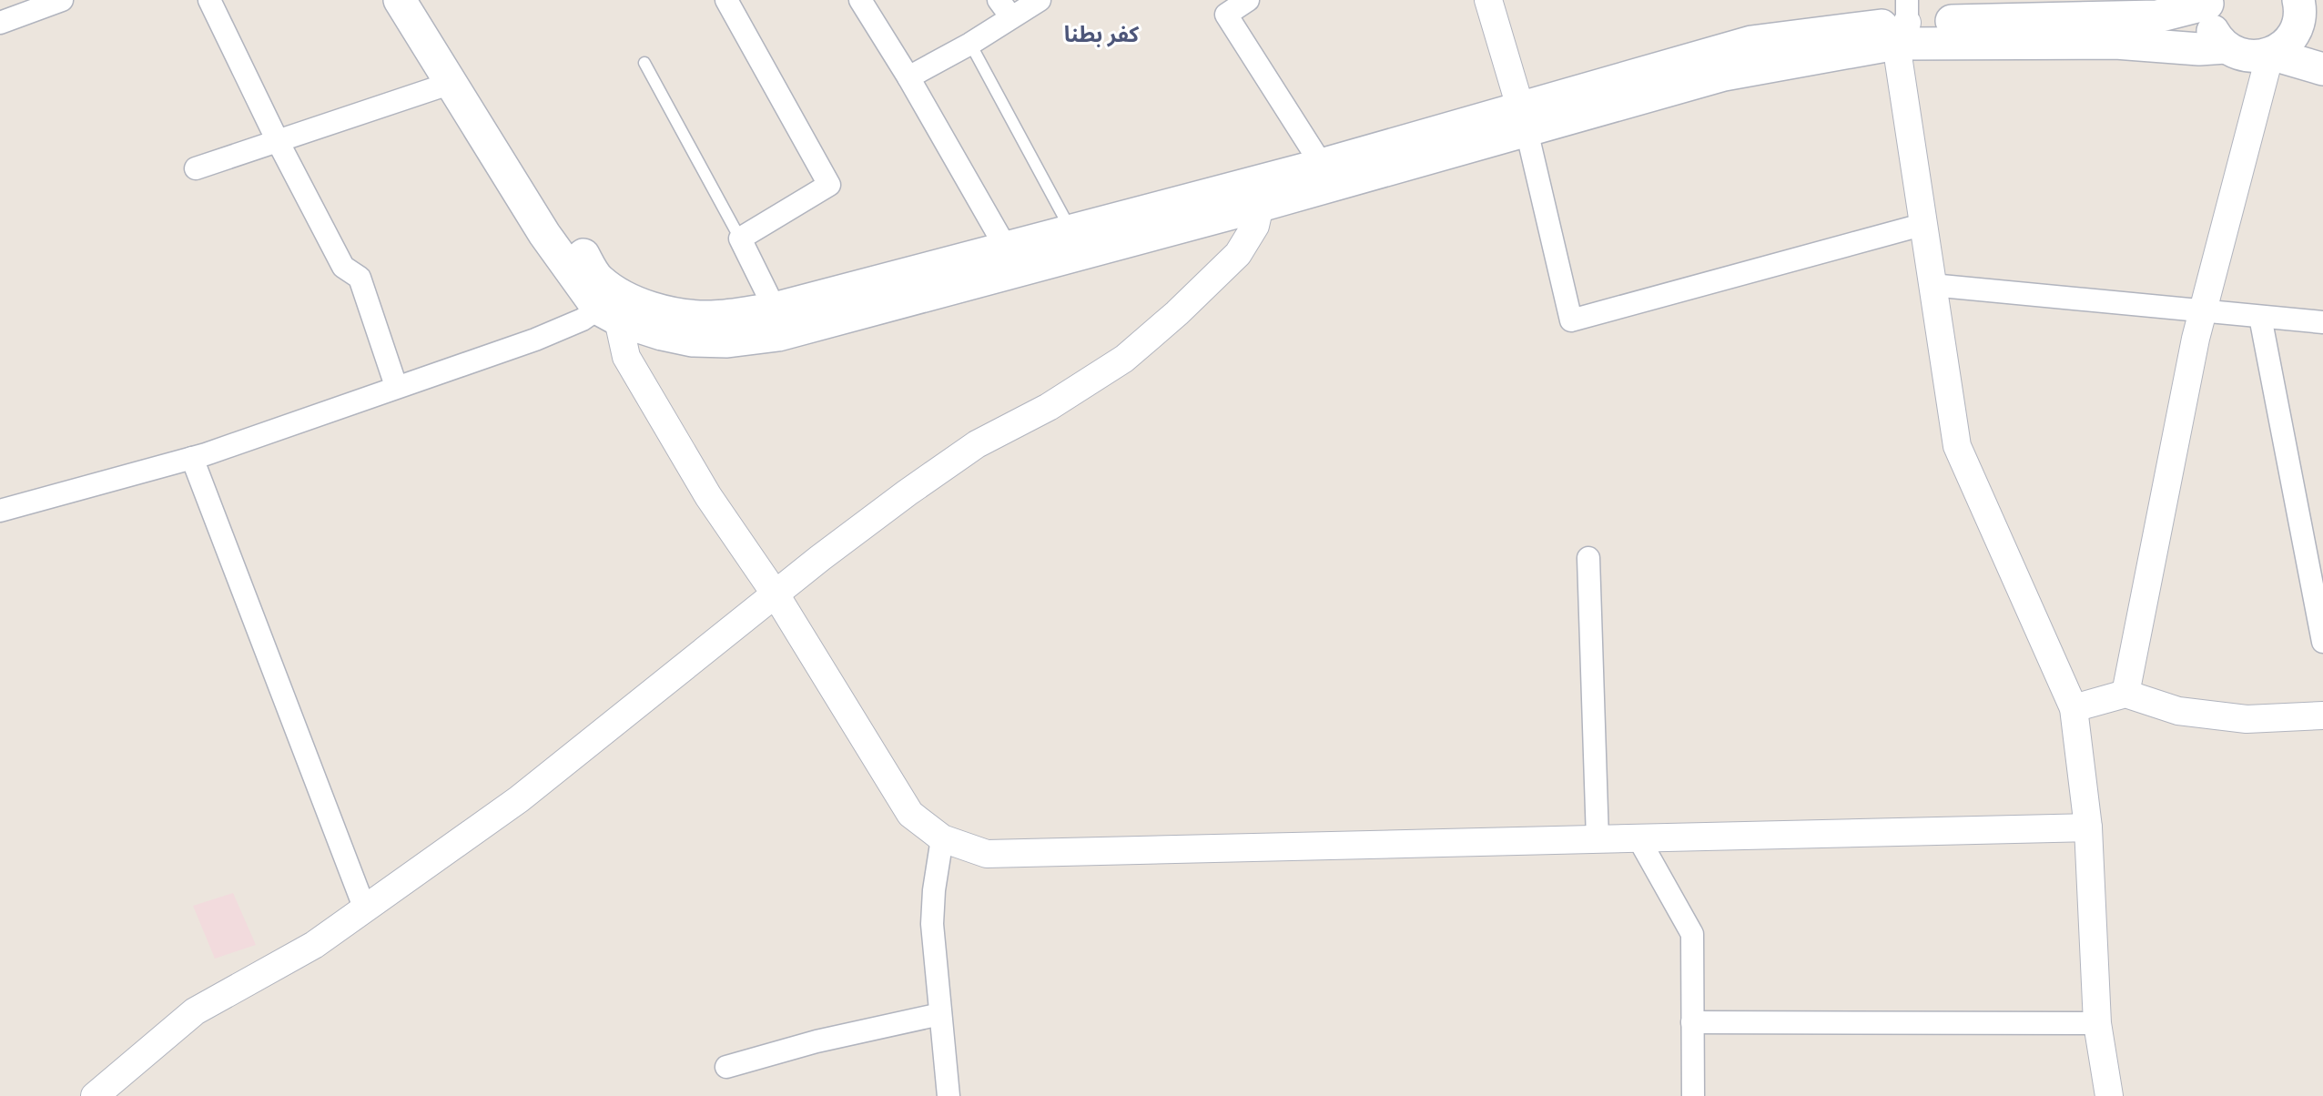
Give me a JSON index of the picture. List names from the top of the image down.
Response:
{
  "districts": ["كفر بطنا"]
}
